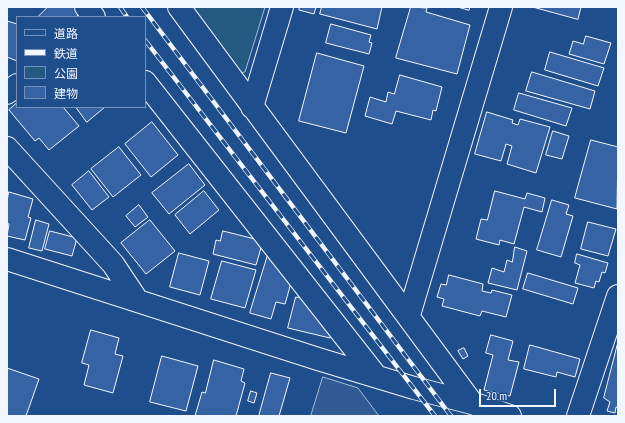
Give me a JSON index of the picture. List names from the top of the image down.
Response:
{
  "legend": [
    "道路",
    "鉄道",
    "公園",
    "建物"
  ],
  "scale_bar": "20 m"
}
